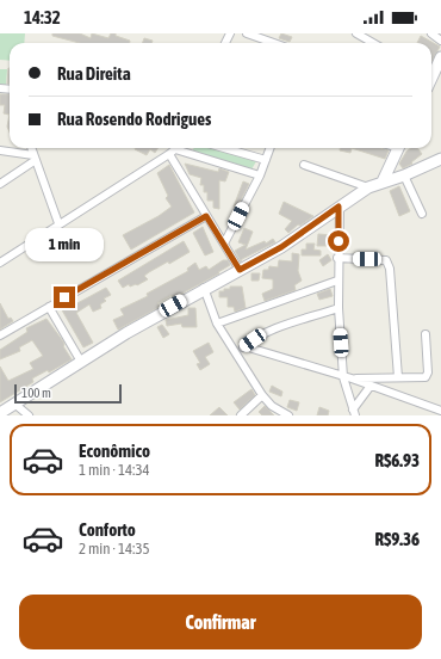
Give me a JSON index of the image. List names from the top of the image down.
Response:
{
  "scale_bar": "100 m",
  "page": {
    "status": "14:32",
    "banner": ["Rua Direita", "Rua Rosendo Rodrigues"],
    "bubble": "1 min",
    "scale": "100 m",
    "list": [
      {
        "name": "Econômico",
        "note": "1 min · 14:34",
        "value": "R$6.93"
      },
      {
        "name": "Conforto",
        "note": "2 min · 14:35",
        "value": "R$9.36"
      }
    ],
    "buttons": "Confirmar"
  }
}
